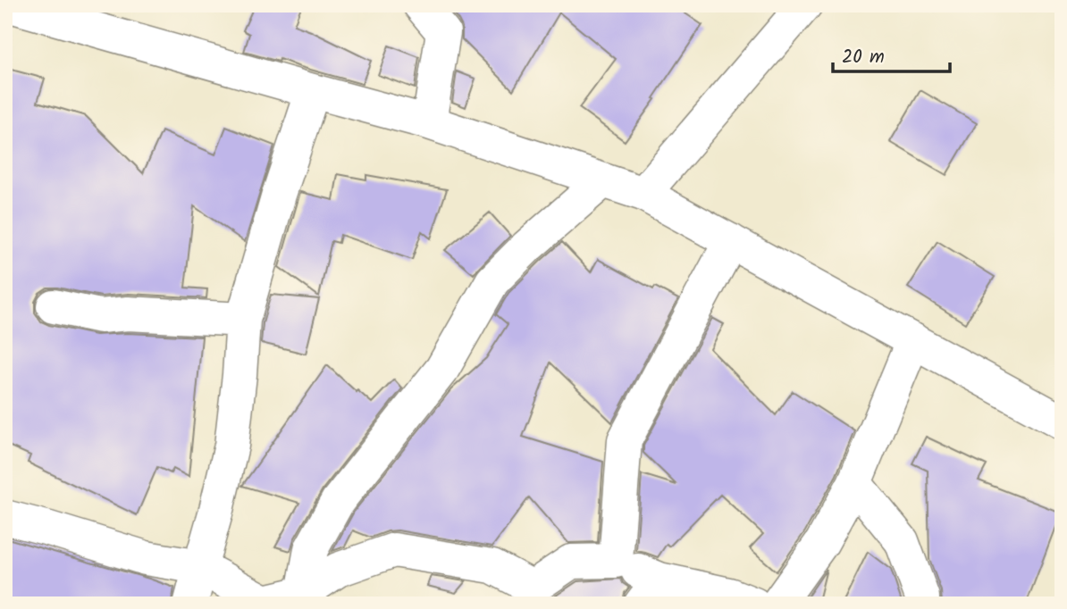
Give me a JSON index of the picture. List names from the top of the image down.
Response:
{
  "scale_bar": "20 m"
}
